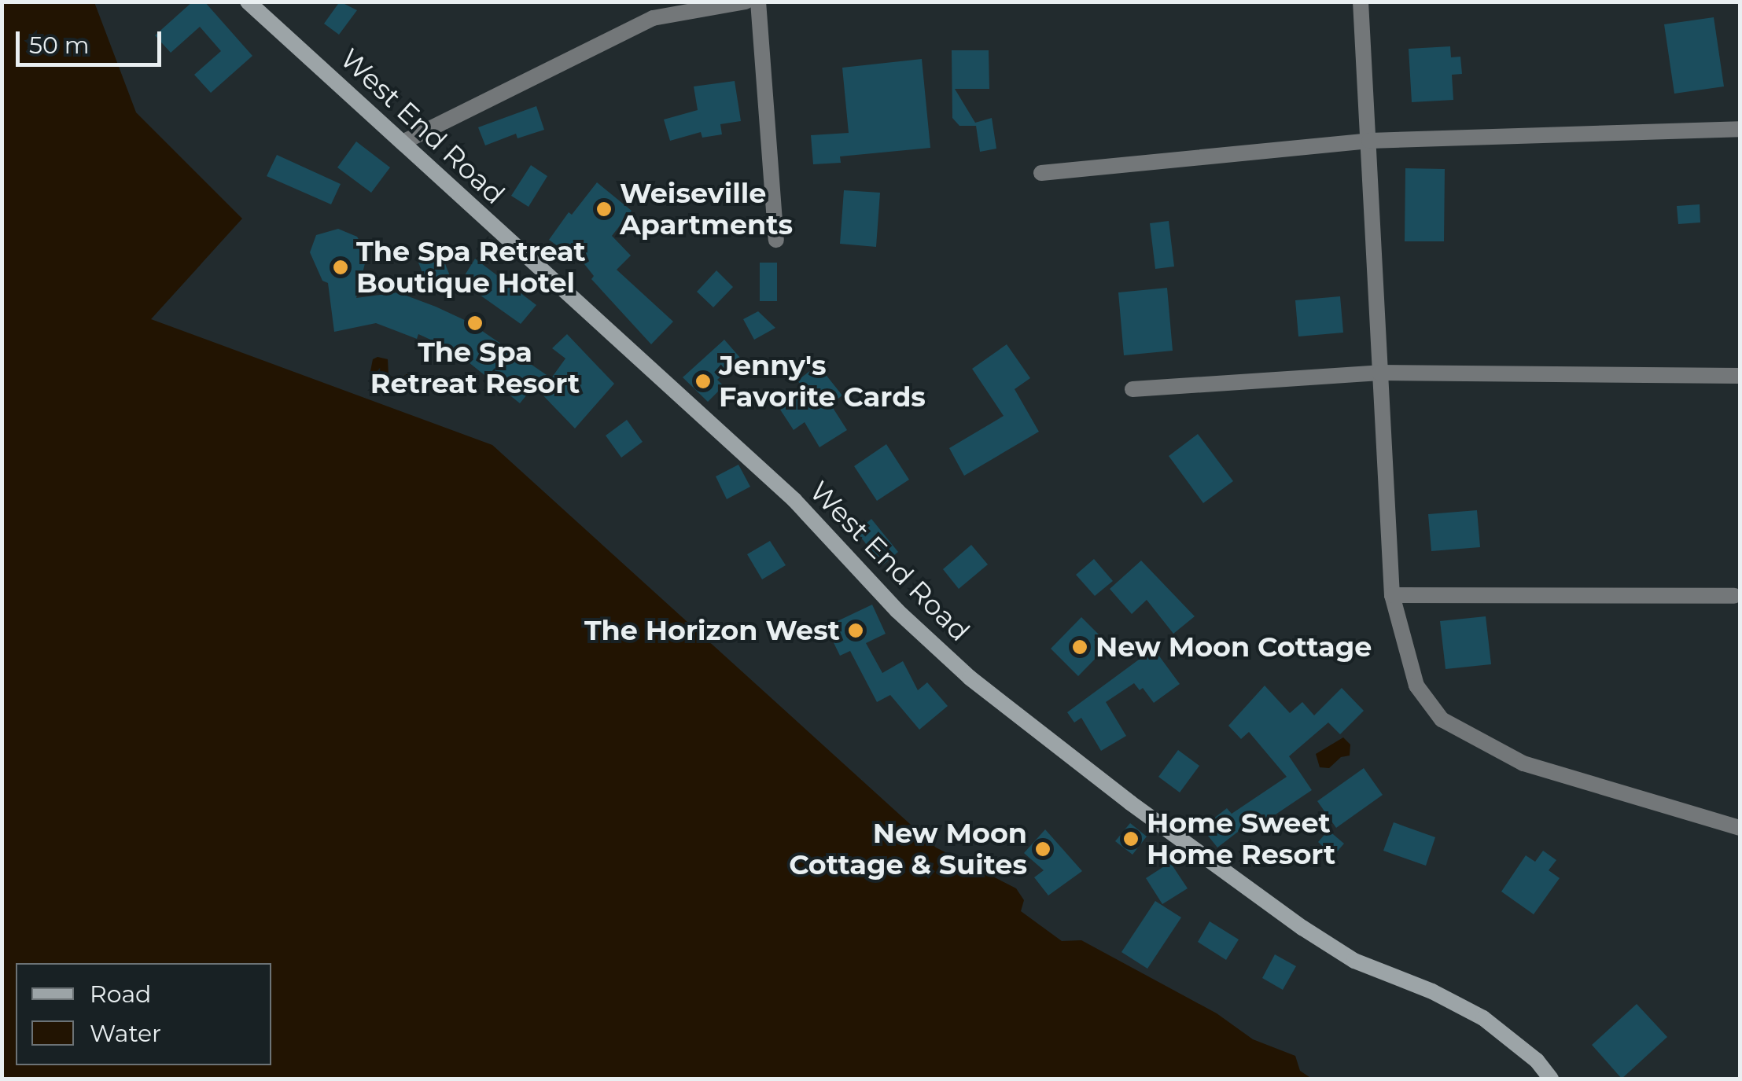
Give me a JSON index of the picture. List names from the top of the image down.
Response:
{
  "streets": {
    "main road": ["West End Road"]
  },
  "places": [
    "Weiseville Apartments",
    "The Spa Retreat Boutique Hotel",
    "The Spa Retreat Resort",
    "Jenny's Favorite Cards",
    "The Horizon West",
    "New Moon Cottage",
    "Home Sweet Home Resort",
    "New Moon Cottage & Suites"
  ],
  "legend": ["Road", "Water"],
  "scale_bar": "50 m"
}
